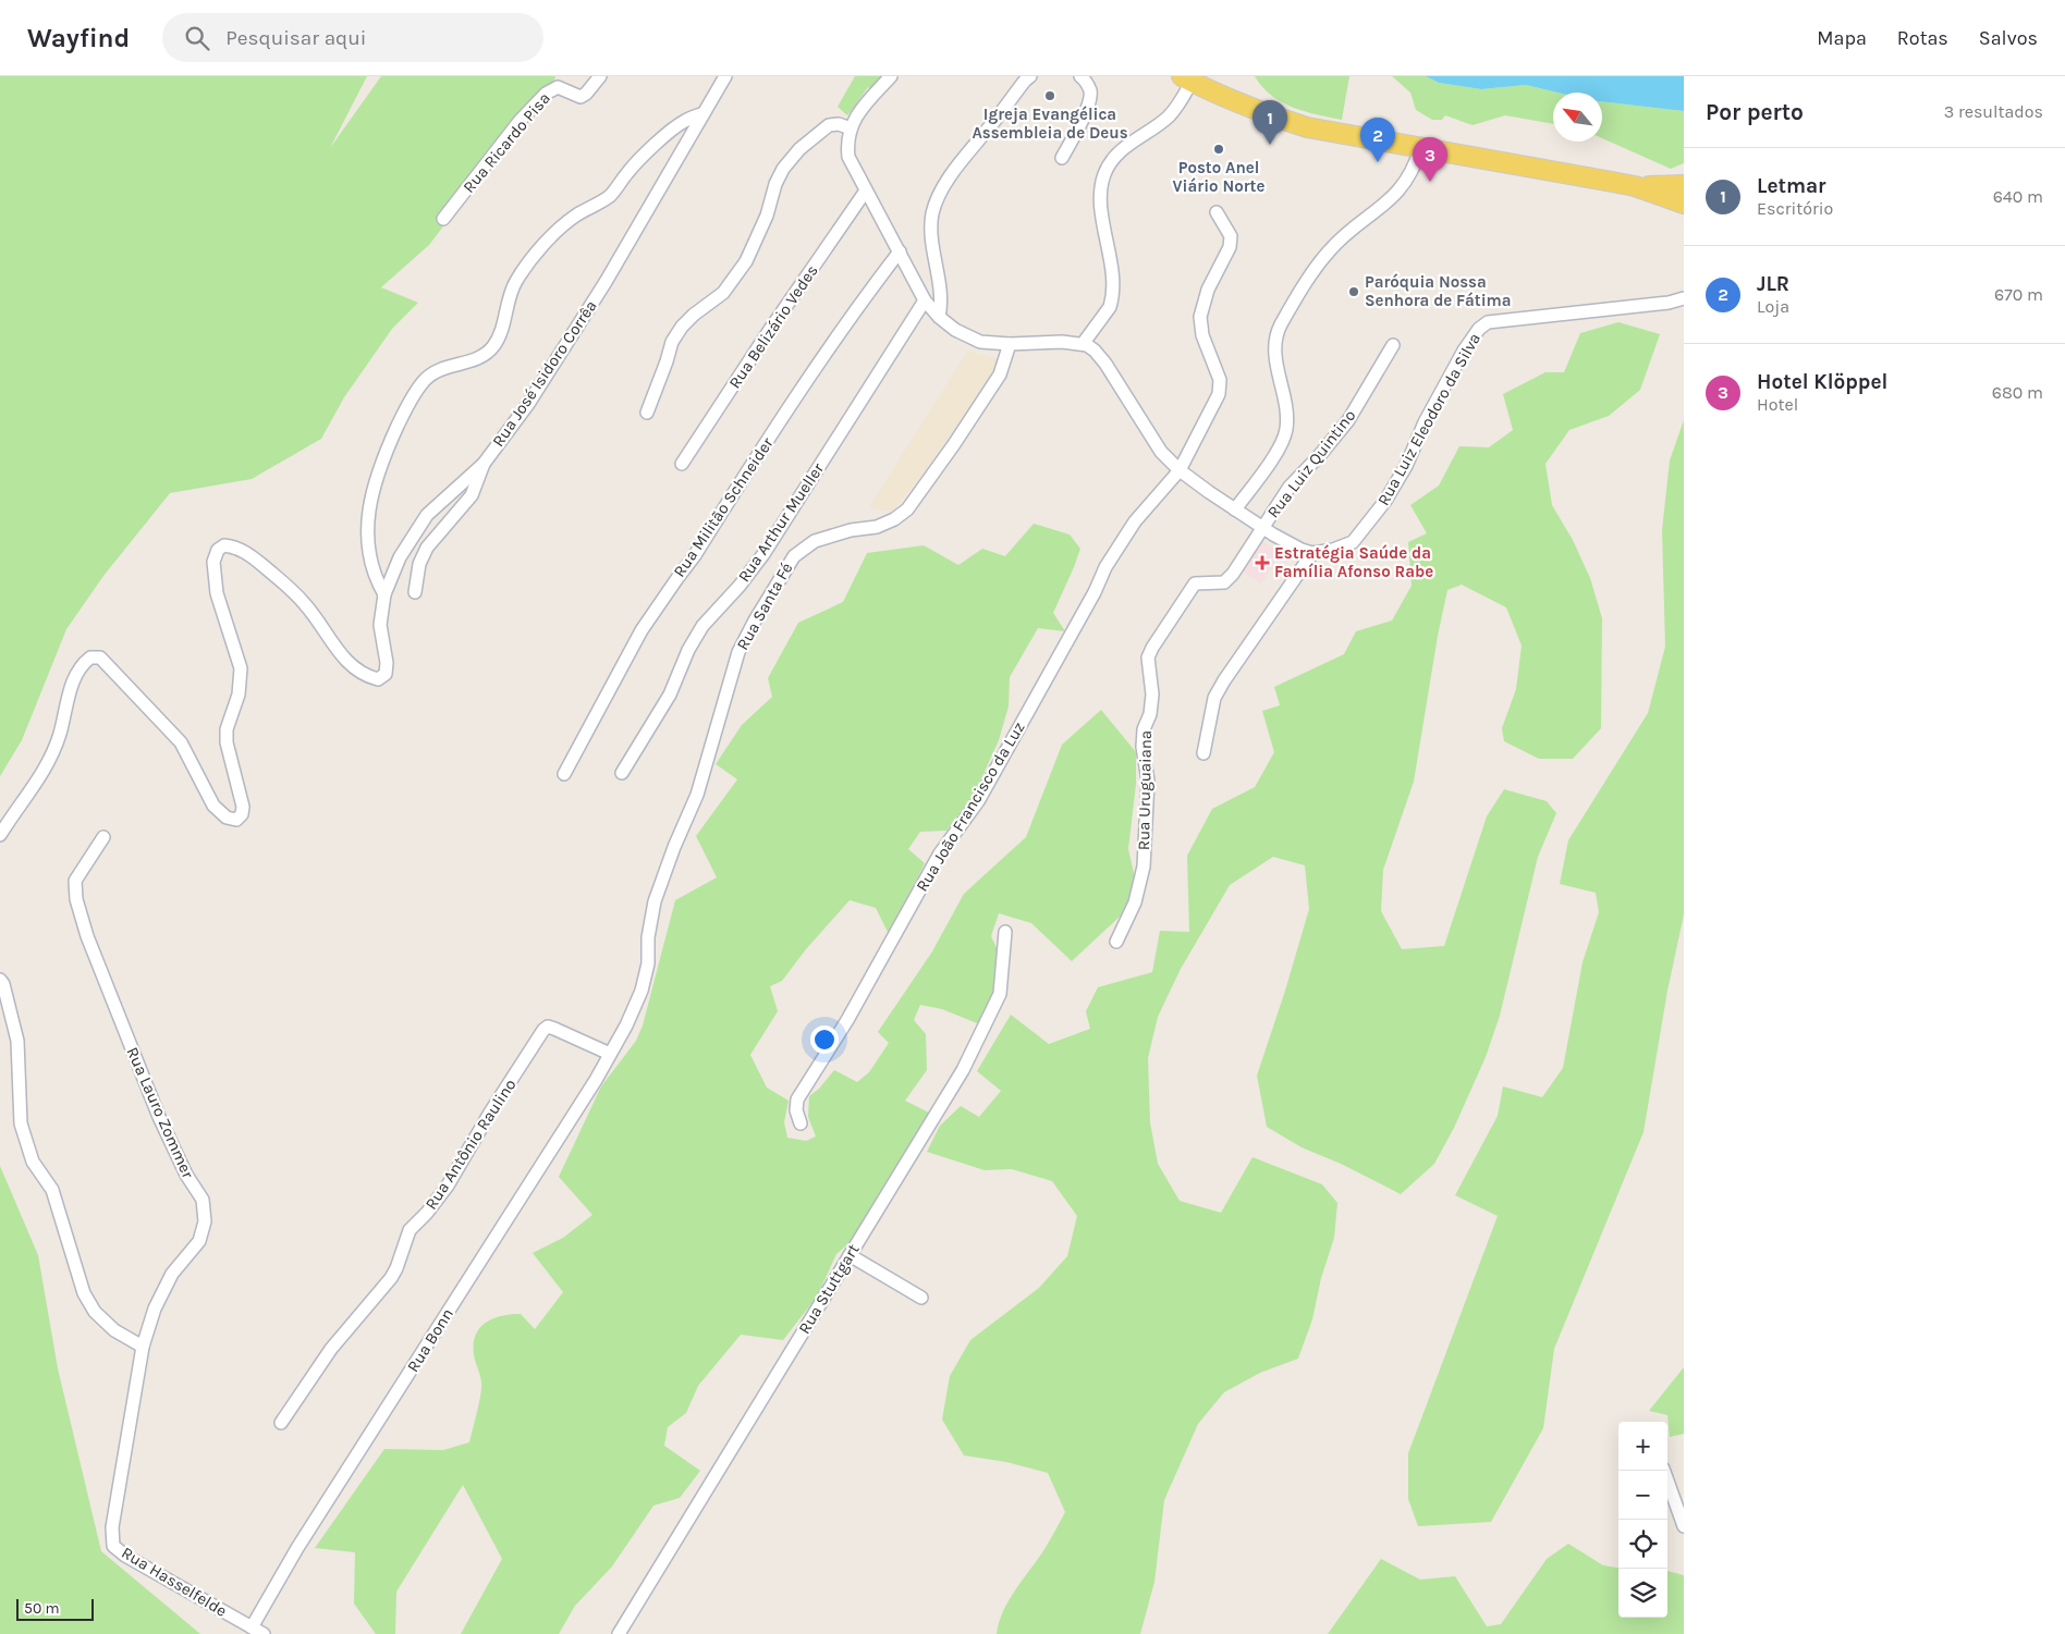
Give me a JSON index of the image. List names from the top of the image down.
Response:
{
  "streets": {
    "street": [
      "Rua Ricardo Pisa",
      "Rua Belizário Vedes",
      "Rua José Isidoro Corrêa",
      "Rua Luiz Eleodoro da Silva",
      "Rua Luiz Quintino",
      "Rua Militão Schneider",
      "Rua Arthur Mueller",
      "Rua Santa Fé",
      "Rua Uruguaiana",
      "Rua João Francisco da Luz",
      "Rua Lauro Zommer",
      "Rua Antônio Raulino",
      "Rua Stuttgart",
      "Rua Bonn",
      "Rua Hasselfelde"
    ]
  },
  "crossings": [
    ["Rua Luiz Quintino", "Rua Uruguaiana"],
    ["Rua Santa Fé", "Rua Antônio Raulino"],
    ["Rua Santa Fé", "Rua Bonn"],
    ["Rua Lauro Zommer", "Rua Hasselfelde"],
    ["Rua Antônio Raulino", "Rua Bonn"],
    ["Rua Bonn", "Rua Hasselfelde"]
  ],
  "places": {
    "other": ["Igreja Evangélica Assembleia de Deus", "Posto Anel Viário Norte", "Paróquia Nossa Senhora de Fátima"],
    "health": ["Estratégia Saúde da Família Afonso Rabe"]
  },
  "scale_bar": "50 m",
  "north": "top left",
  "page": {
    "header": "Wayfind",
    "search": "Pesquisar aqui",
    "nav": ["Mapa", "Rotas", "Salvos"],
    "heading": ["Por perto", "3 resultados"],
    "pins": ["1", "2", "3"],
    "list": [
      {
        "mark": "1",
        "name": "Letmar",
        "note": "Escritório",
        "value": "640 m"
      },
      {
        "mark": "2",
        "name": "JLR",
        "note": "Loja",
        "value": "670 m"
      },
      {
        "mark": "3",
        "name": "Hotel Klöppel",
        "note": "Hotel",
        "value": "680 m"
      }
    ],
    "map_buttons": ["+", "−"],
    "scale": "50 m"
  }
}
